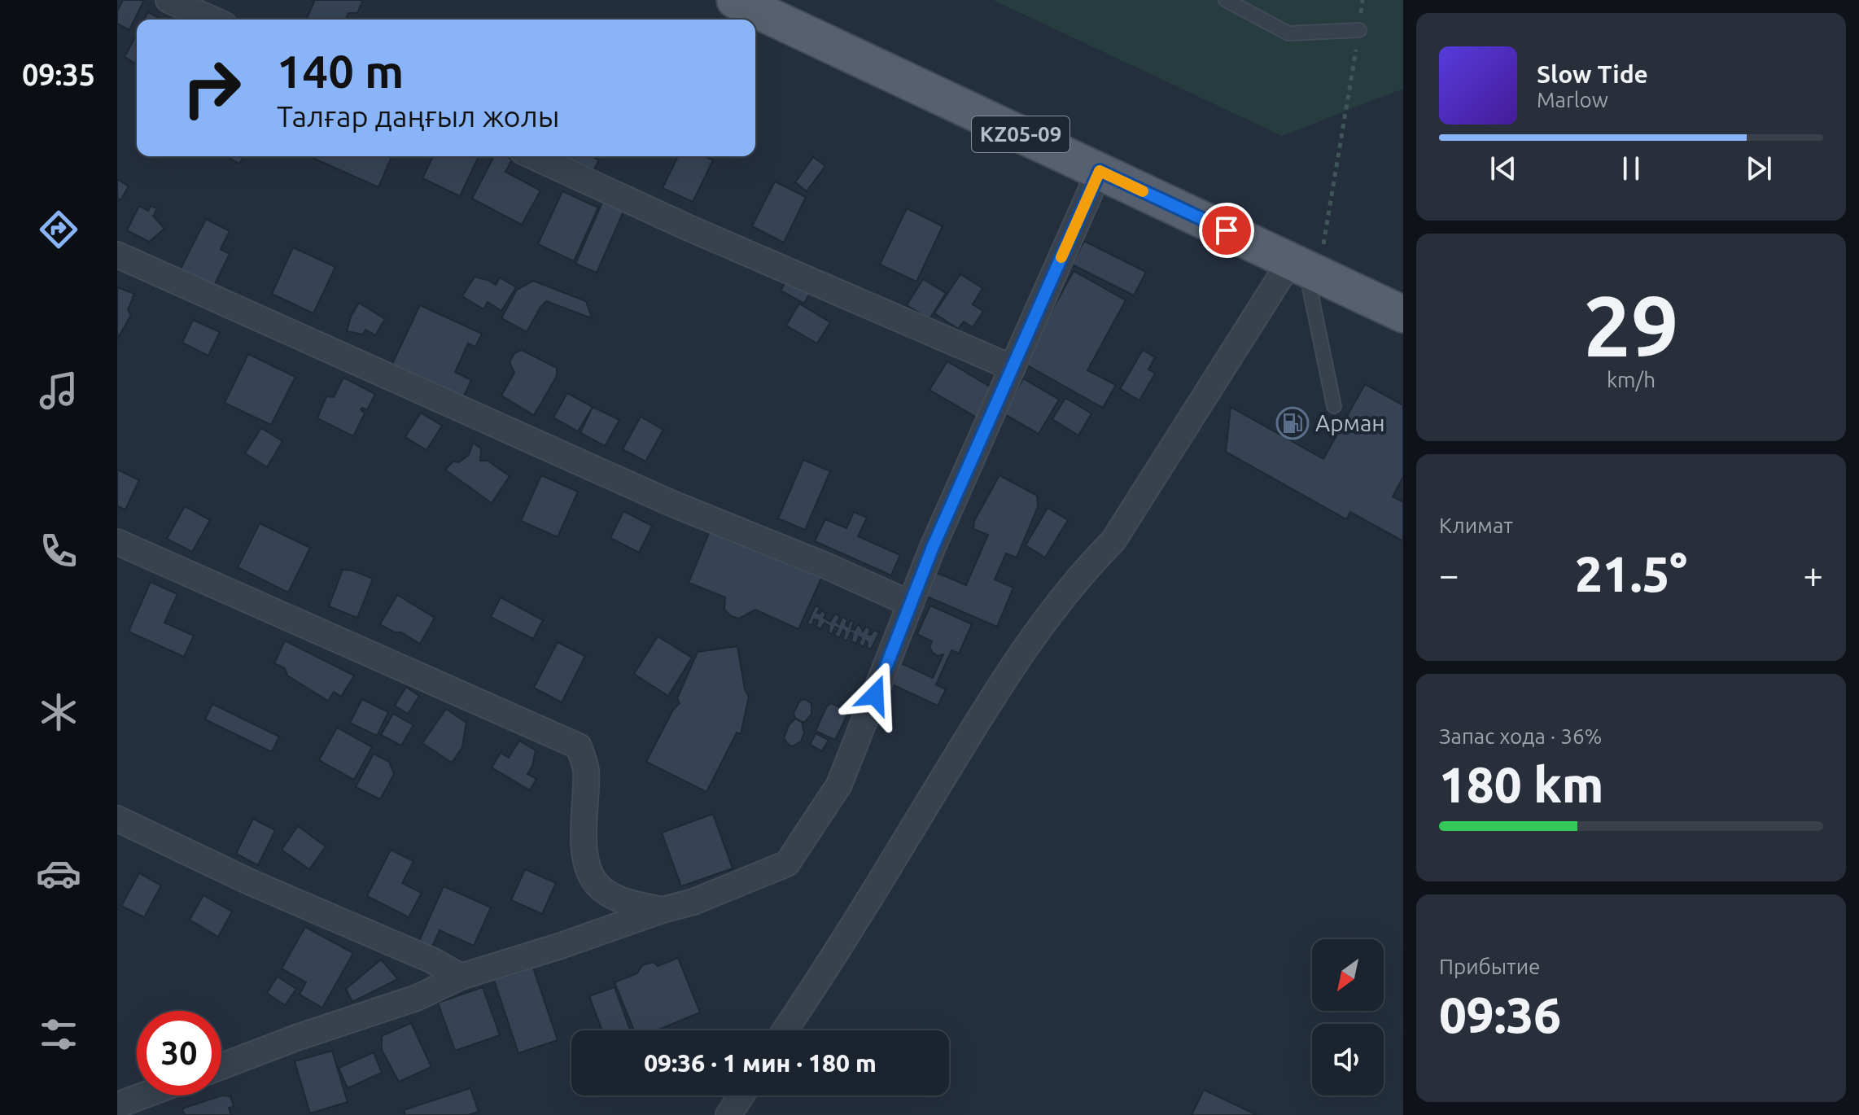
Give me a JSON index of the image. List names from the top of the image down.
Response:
{
  "streets": {
    "main road": ["KZ05-09"]
  },
  "places": {
    "fuel station": ["Арман"]
  },
  "north": "bottom left",
  "page": {
    "tabs": "09:35",
    "turn": ["140 m", "Талғар даңғыл жолы"],
    "song": ["Slow Tide", "Marlow"],
    "tile": [
      ["29", "km/h"],
      "Климат",
      ["Запас хода · 36%", "180 km"],
      ["Прибытие", "09:36"]
    ],
    "heat": ["−", "21.5°", "+"],
    "limit": "30",
    "trip": "09:36 · 1 мин · 180 m"
  }
}
